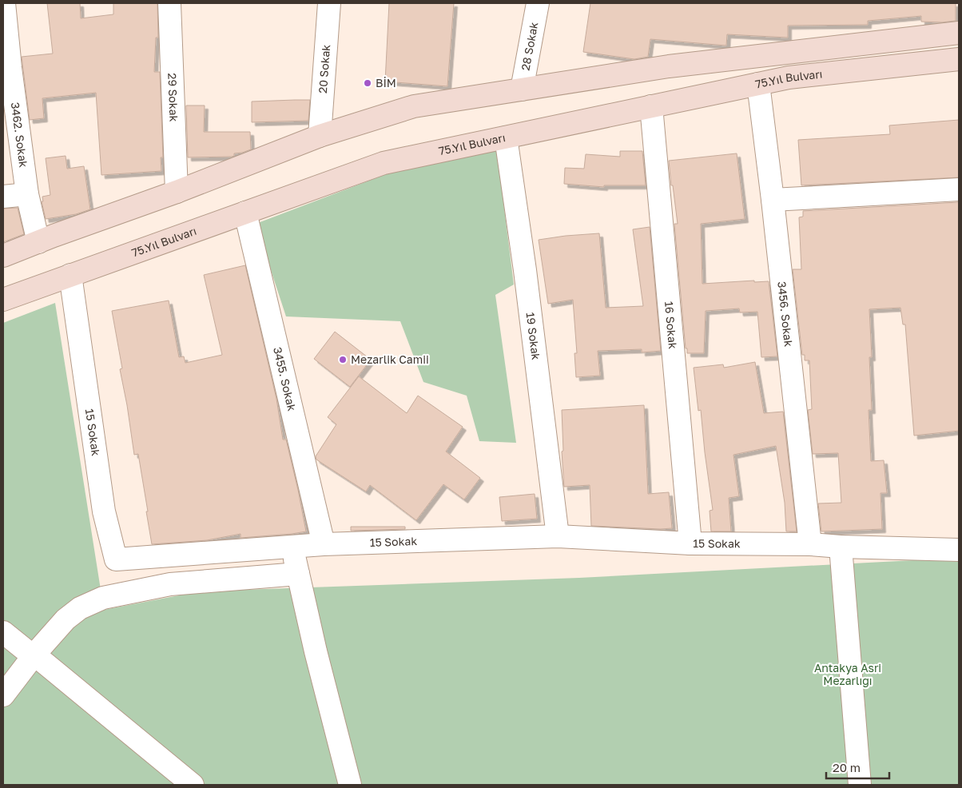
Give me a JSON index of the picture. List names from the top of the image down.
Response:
{
  "streets": {
    "main road": ["75.Yıl Bulvarı"],
    "street": [
      "28 Sokak",
      "20 Sokak",
      "29 Sokak",
      "3462. Sokak",
      "3456. Sokak",
      "16 Sokak",
      "19 Sokak",
      "3455. Sokak",
      "15 Sokak"
    ]
  },
  "crossings": [
    ["75.Yıl Bulvarı", "3456. Sokak"],
    ["75.Yıl Bulvarı", "16 Sokak"],
    ["75.Yıl Bulvarı", "19 Sokak"],
    ["75.Yıl Bulvarı", "3455. Sokak"],
    ["75.Yıl Bulvarı", "15 Sokak"],
    ["3456. Sokak", "15 Sokak"],
    ["16 Sokak", "15 Sokak"],
    ["19 Sokak", "15 Sokak"],
    ["3455. Sokak", "15 Sokak"]
  ],
  "parks": ["Antakya Asri Mezarlığı"],
  "places": ["BİM", "Mezarlik Camii"],
  "scale_bar": "20 m"
}
